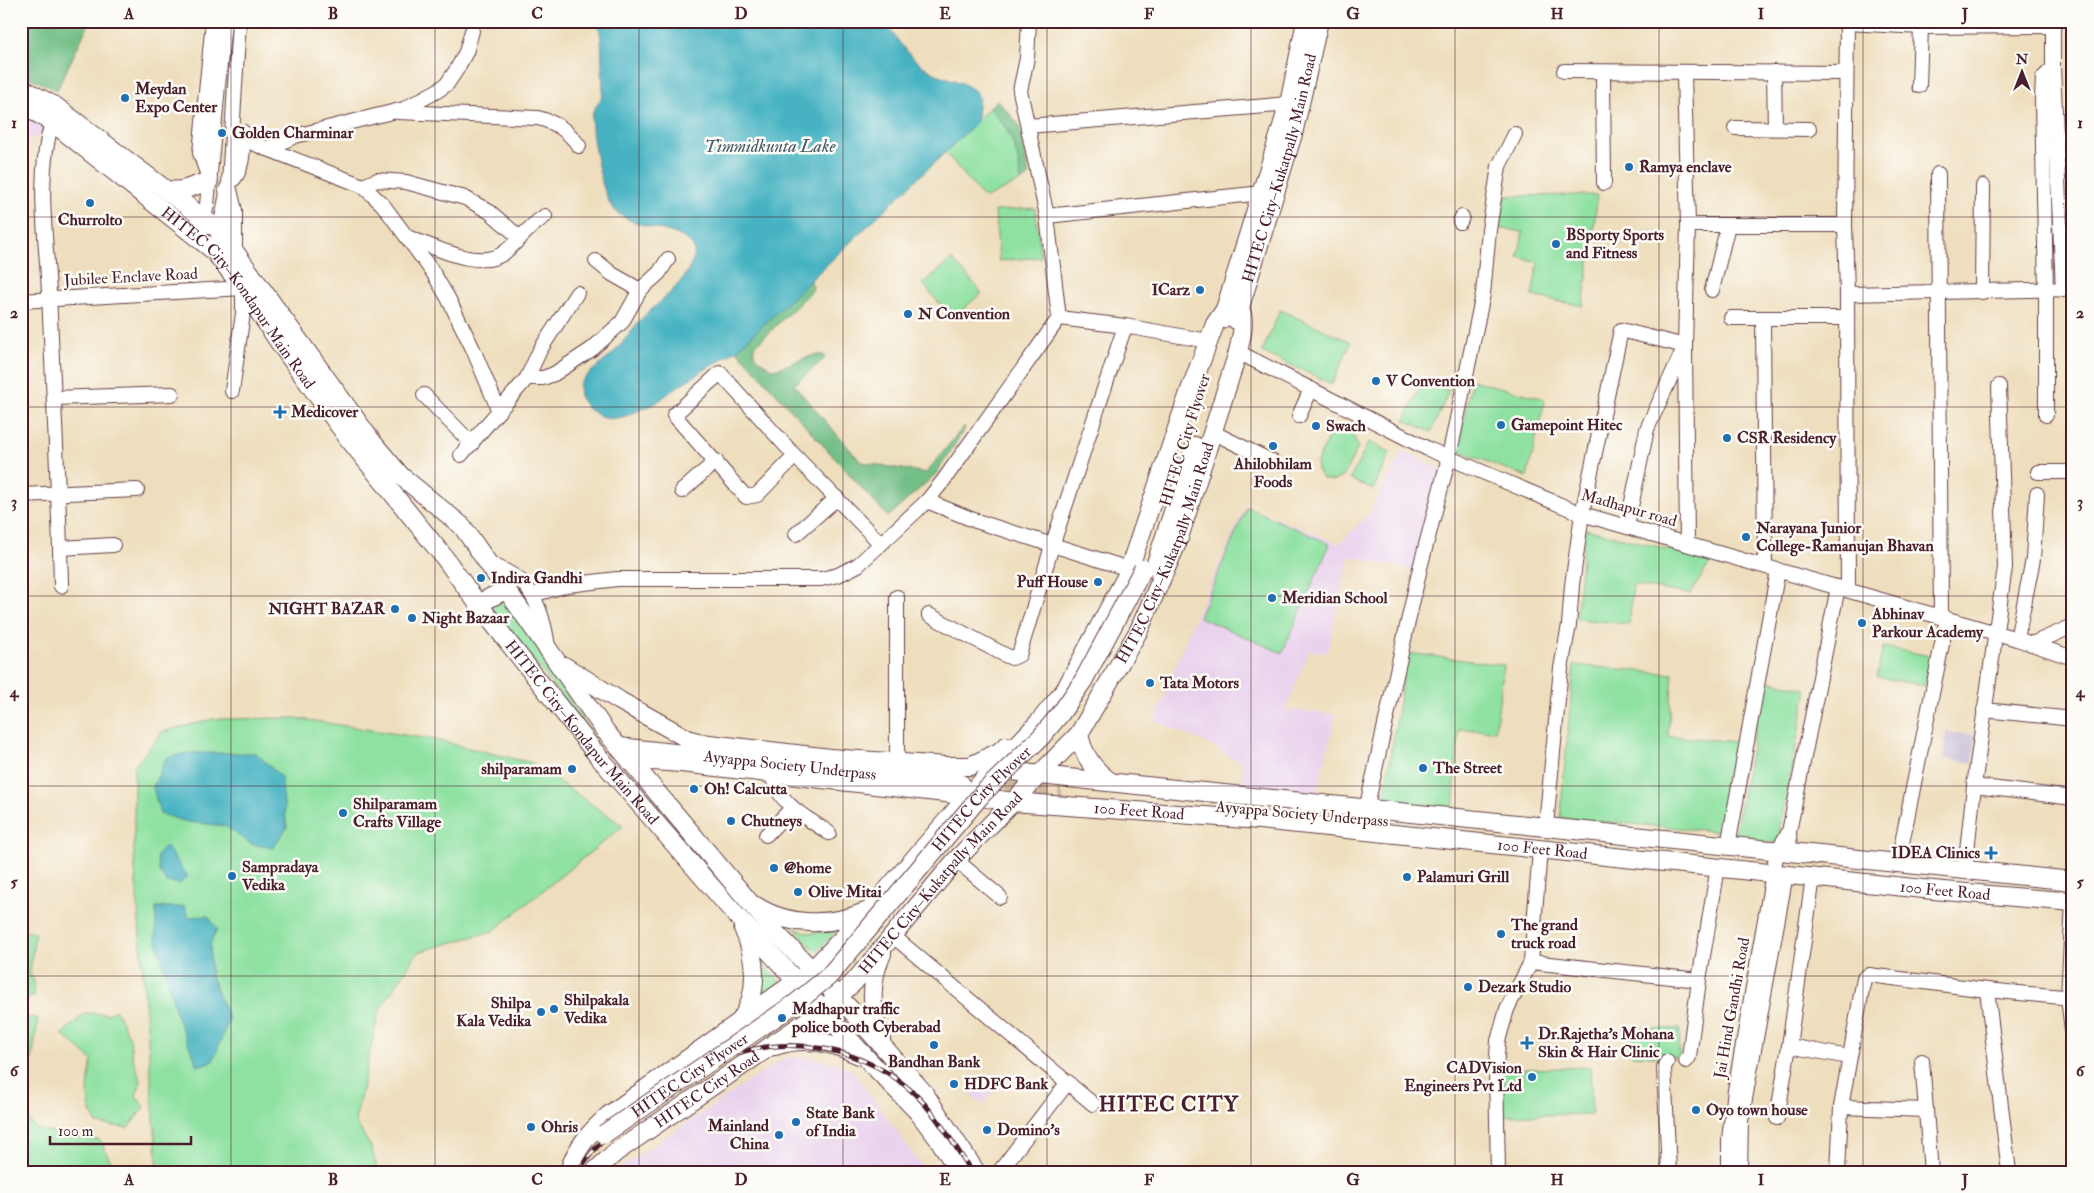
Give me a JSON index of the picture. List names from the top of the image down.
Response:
{
  "streets": {
    "main road": [
      "HITEC City–Kukatpally Main Road",
      "HITEC City–Kondapur Main Road",
      "HITEC City Flyover",
      "Ayyappa Society Underpass",
      "100 Feet Road",
      "HITEC City Road"
    ],
    "street": ["Jubilee Enclave Road", "Madhapur road", "Jai Hind Gandhi Road"]
  },
  "crossings": [
    ["HITEC City–Kukatpally Main Road", "HITEC City–Kondapur Main Road"],
    ["HITEC City–Kukatpally Main Road", "HITEC City Flyover"],
    ["HITEC City–Kukatpally Main Road", "Madhapur road"],
    ["HITEC City–Kukatpally Main Road", "Ayyappa Society Underpass"],
    ["HITEC City–Kukatpally Main Road", "100 Feet Road"],
    ["HITEC City–Kukatpally Main Road", "HITEC City Road"],
    ["Jubilee Enclave Road", "HITEC City–Kondapur Main Road"],
    ["HITEC City–Kondapur Main Road", "Ayyappa Society Underpass"],
    ["HITEC City–Kondapur Main Road", "HITEC City Road"],
    ["Ayyappa Society Underpass", "100 Feet Road"],
    ["100 Feet Road", "Jai Hind Gandhi Road"]
  ],
  "districts": ["HITEC CITY"],
  "water": ["Timmidkunta Lake"],
  "places": {
    "other": [
      "Meydan Expo Center",
      "Golden Charminar",
      "Ramya enclave",
      "Churrolto",
      "BSporty Sports and Fitness",
      "ICarz",
      "N Convention",
      "V Convention",
      "Gamepoint Hitec",
      "Swach",
      "CSR Residency",
      "Ahilobhilam Foods",
      "Narayana Junior College-Ramanujan Bhavan",
      "Indira Gandhi",
      "Puff House",
      "Meridian School",
      "NIGHT BAZAR",
      "Night Bazaar",
      "Abhinav Parkour Academy",
      "Tata Motors",
      "The Street",
      "shilparamam",
      "Oh! Calcutta",
      "Shilparamam Crafts Village",
      "Chutneys",
      "@home",
      "Sampradaya Vedika",
      "Palamuri Grill",
      "Olive Mitai",
      "The grand truck road",
      "Dezark Studio",
      "Shilpakala Vedika",
      "Shilpa Kala Vedika",
      "Madhapur traffic police booth Cyberabad",
      "Bandhan Bank",
      "CADVision Engineers Pvt Ltd",
      "HDFC Bank",
      "Oyo town house",
      "State Bank of India",
      "Ohris",
      "Domino's",
      "Mainland China"
    ],
    "health": ["Medicover", "IDEA Clinics", "Dr.Rajetha's Mohana Skin & Hair Clinic"]
  },
  "scale_bar": "100 m",
  "north": "top",
  "grid": {
    "columns": [
      "A",
      "B",
      "C",
      "D",
      "E",
      "F",
      "G",
      "H",
      "I",
      "J"
    ],
    "rows": [
      "1",
      "2",
      "3",
      "4",
      "5",
      "6"
    ]
  }
}
